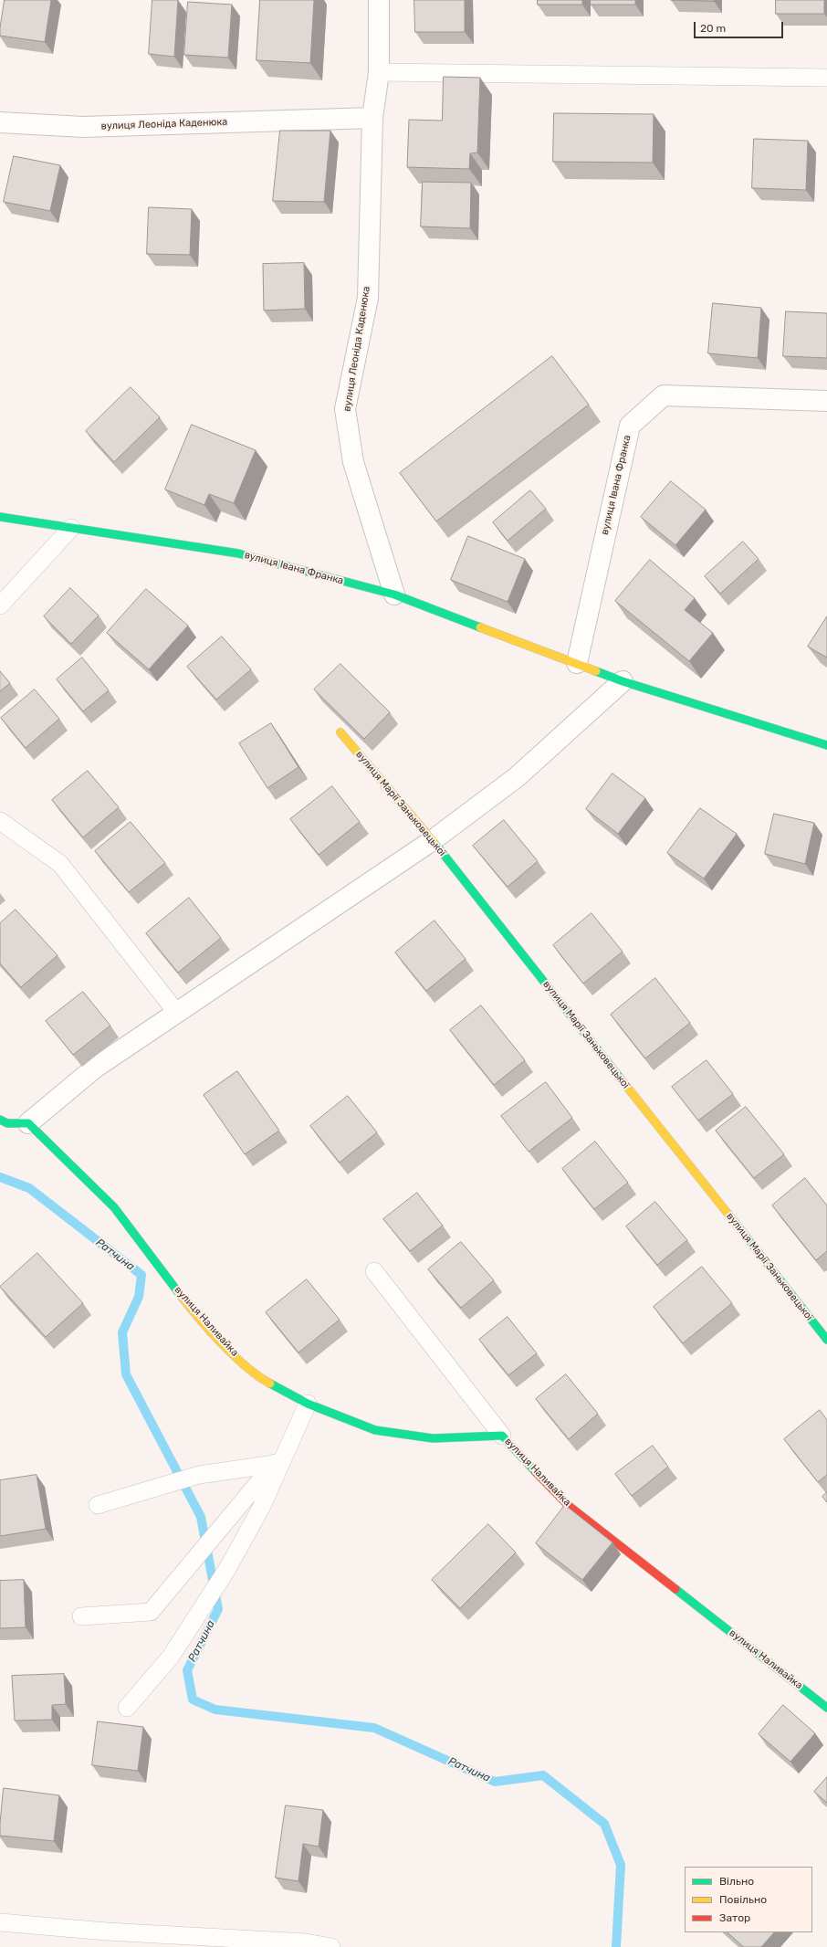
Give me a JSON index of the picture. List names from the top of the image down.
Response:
{
  "streets": {
    "street": [
      "вулиця Леоніда Каденюка",
      "вулиця Івана Франка",
      "вулиця Марії Заньковецької",
      "вулиця Наливайка"
    ]
  },
  "crossings": [
    ["вулиця Леоніда Каденюка", "вулиця Івана Франка"]
  ],
  "water": ["Ратчина"],
  "legend": ["Вільно", "Повільно", "Затор"],
  "scale_bar": "20 m"
}
